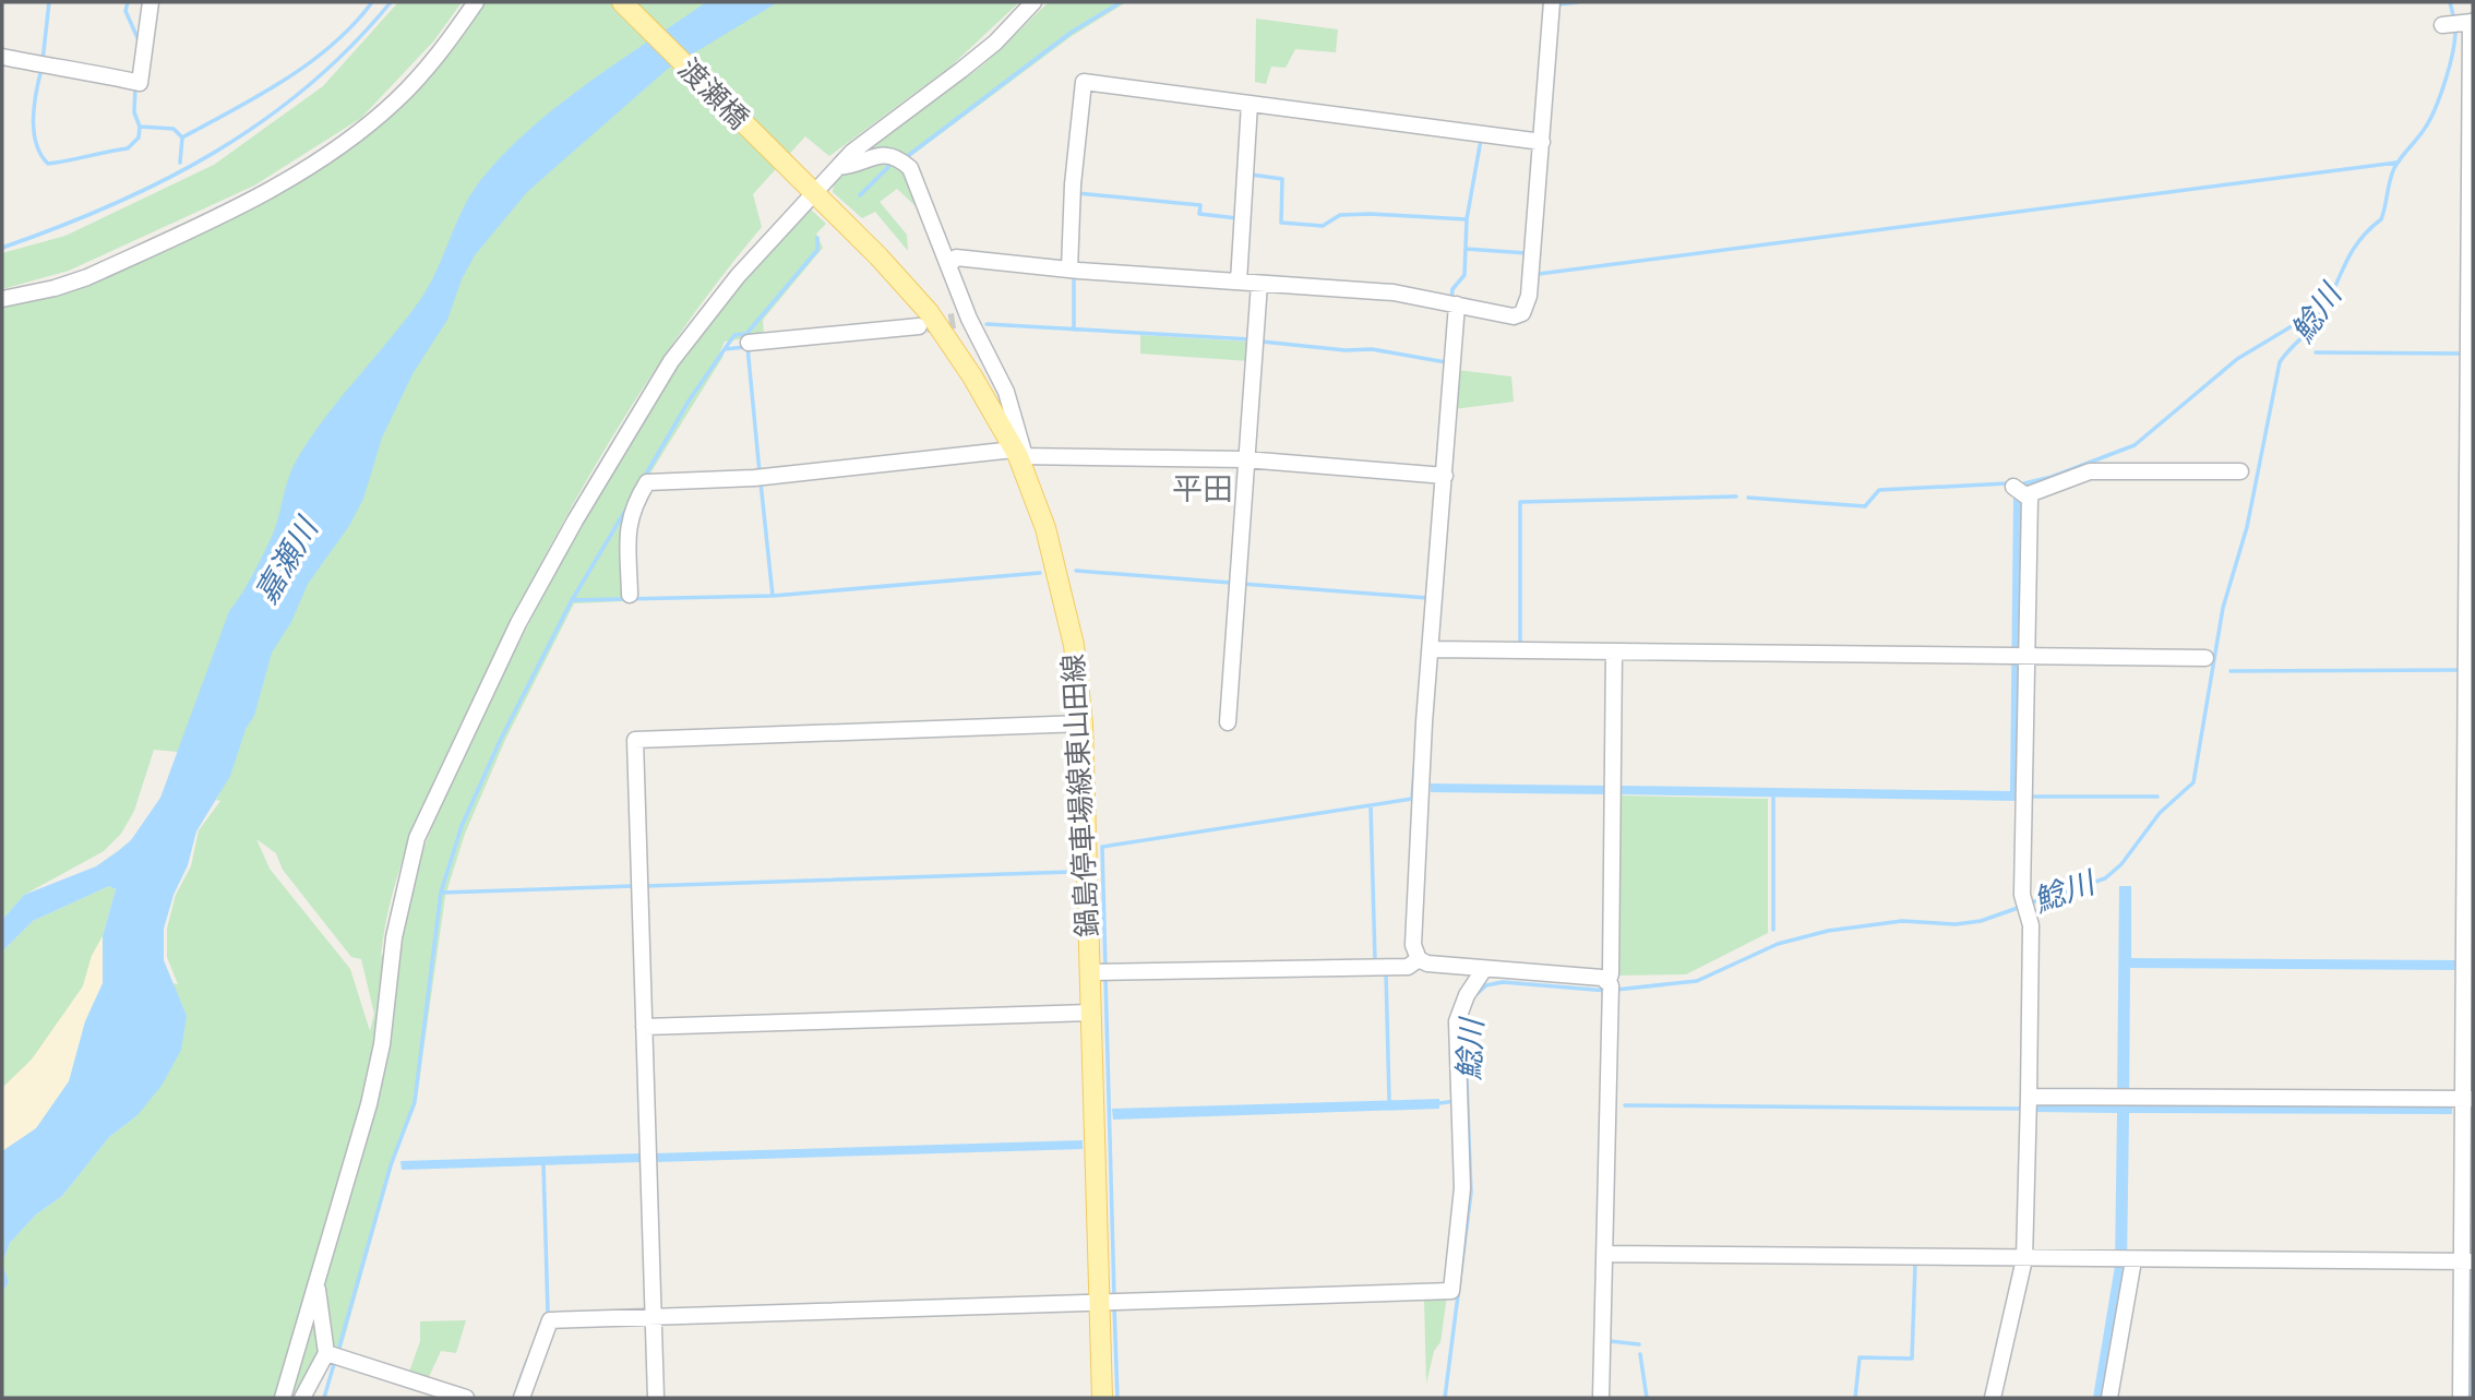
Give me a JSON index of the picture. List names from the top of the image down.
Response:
{
  "streets": {
    "main road": ["渡瀬橋", "鍋島停車場線東山田線"]
  },
  "crossings": [
    ["渡瀬橋", "鍋島停車場線東山田線"]
  ],
  "districts": ["平田"],
  "water": ["鯰川", "嘉瀬川"]
}
